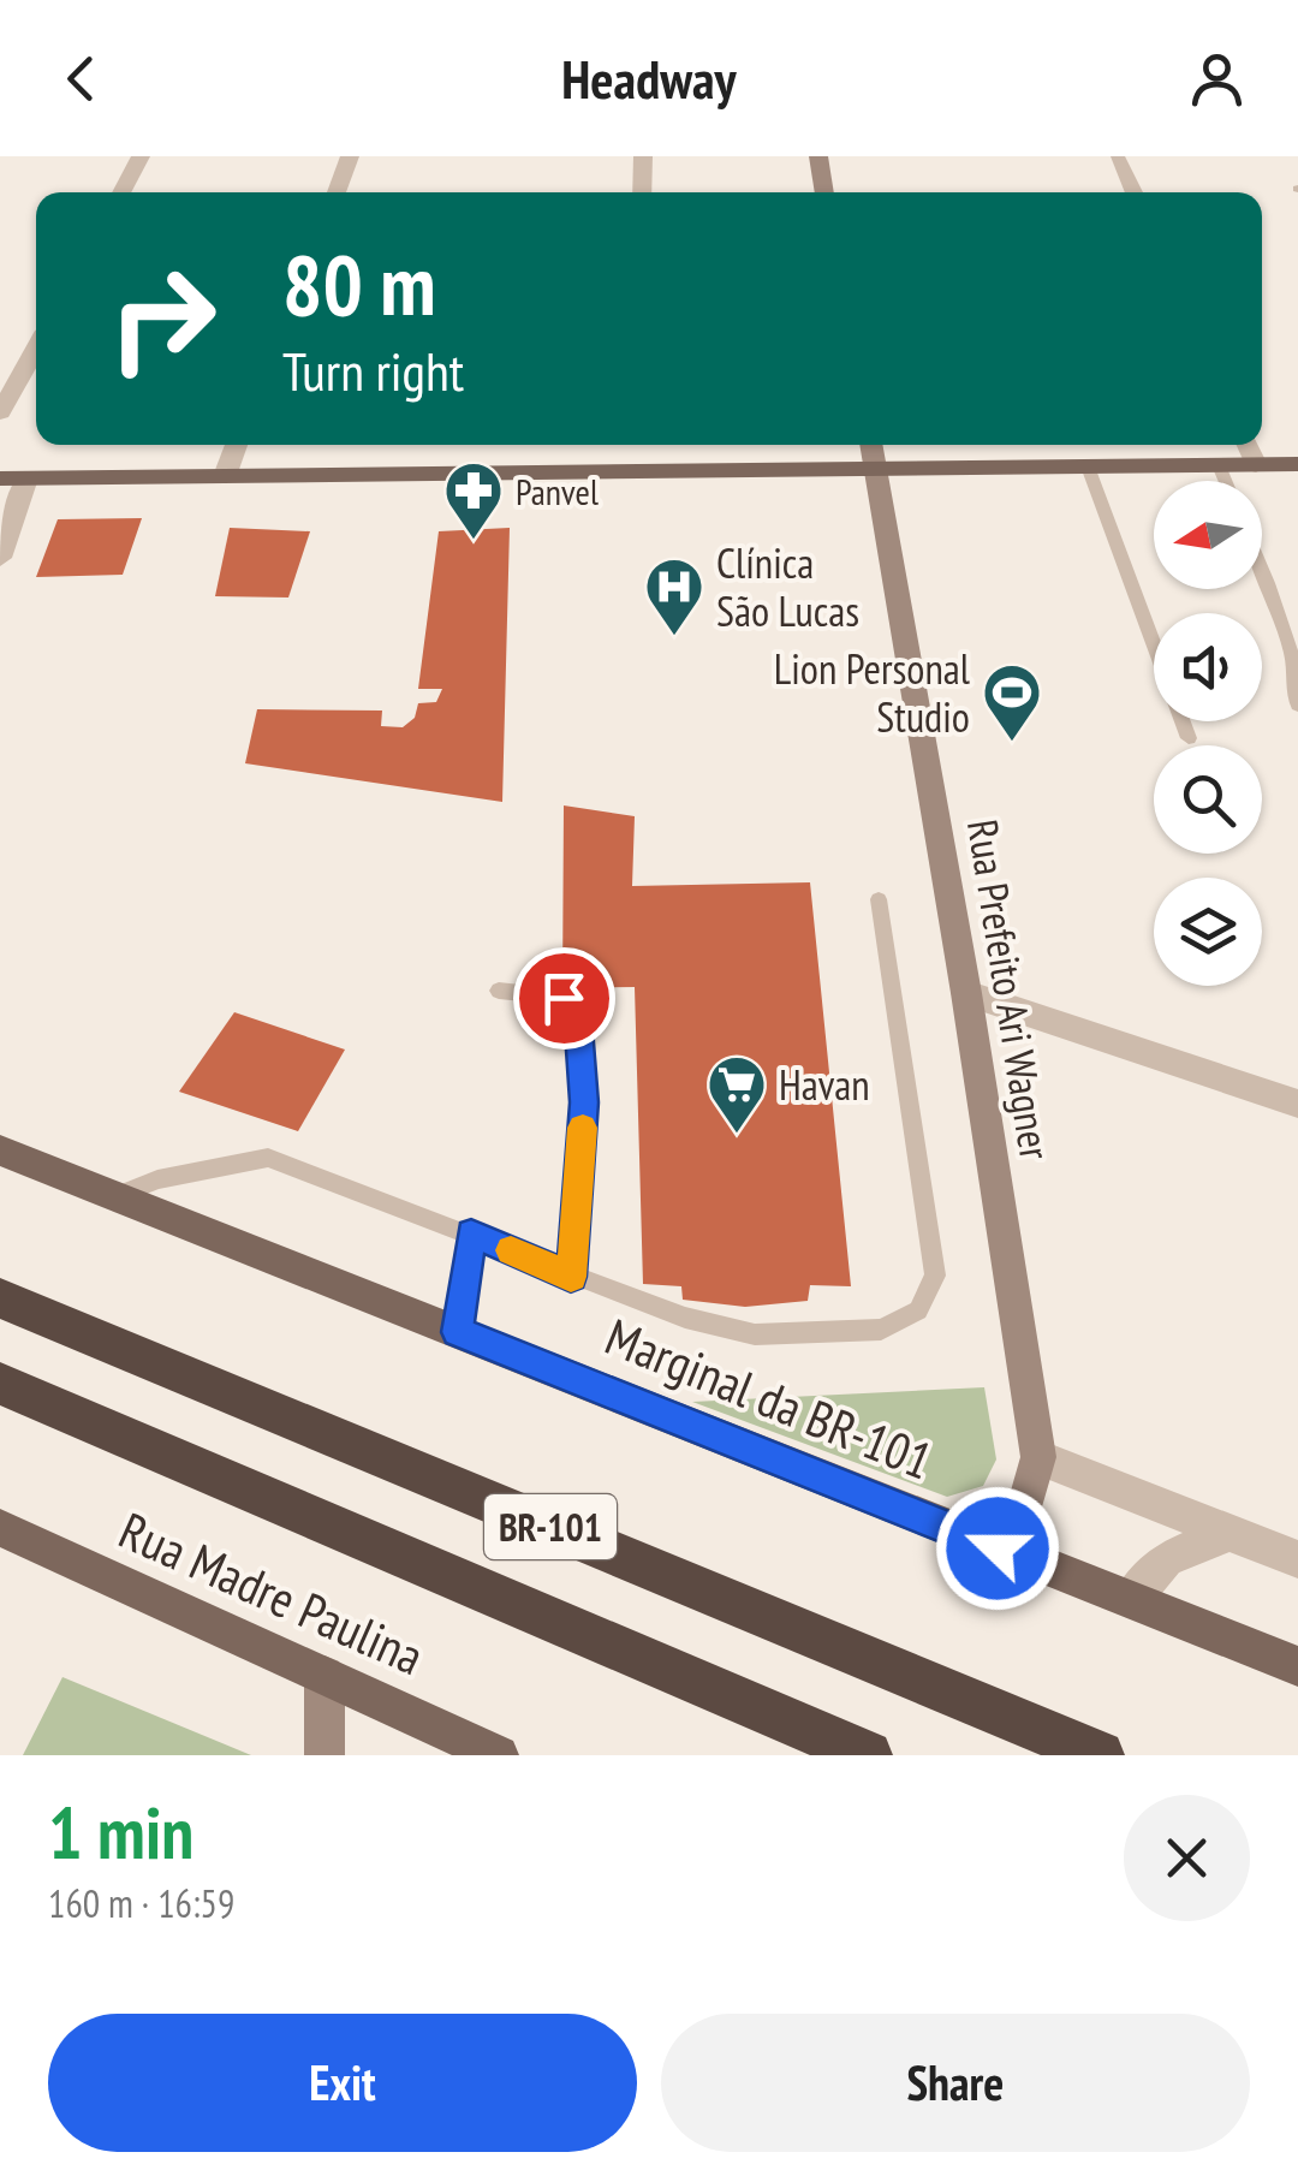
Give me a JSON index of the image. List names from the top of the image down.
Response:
{
  "streets": {
    "highway": ["BR-101"],
    "main road": ["Marginal da BR-101", "Rua Madre Paulina"],
    "street": ["Rua Prefeito Ari Wagner"]
  },
  "crossings": [
    ["Rua Prefeito Ari Wagner", "Marginal da BR-101"]
  ],
  "places": {
    "pharmacy": ["Panvel"],
    "hospital": ["Clínica São Lucas"],
    "sports": ["Lion Personal Studio"],
    "supermarket": ["Havan"]
  },
  "north": "left",
  "page": {
    "header": "Headway",
    "turn": ["80 m", "Turn right"],
    "heading": ["1 min", "160 m · 16:59"],
    "buttons": ["Exit", "Share"]
  }
}
